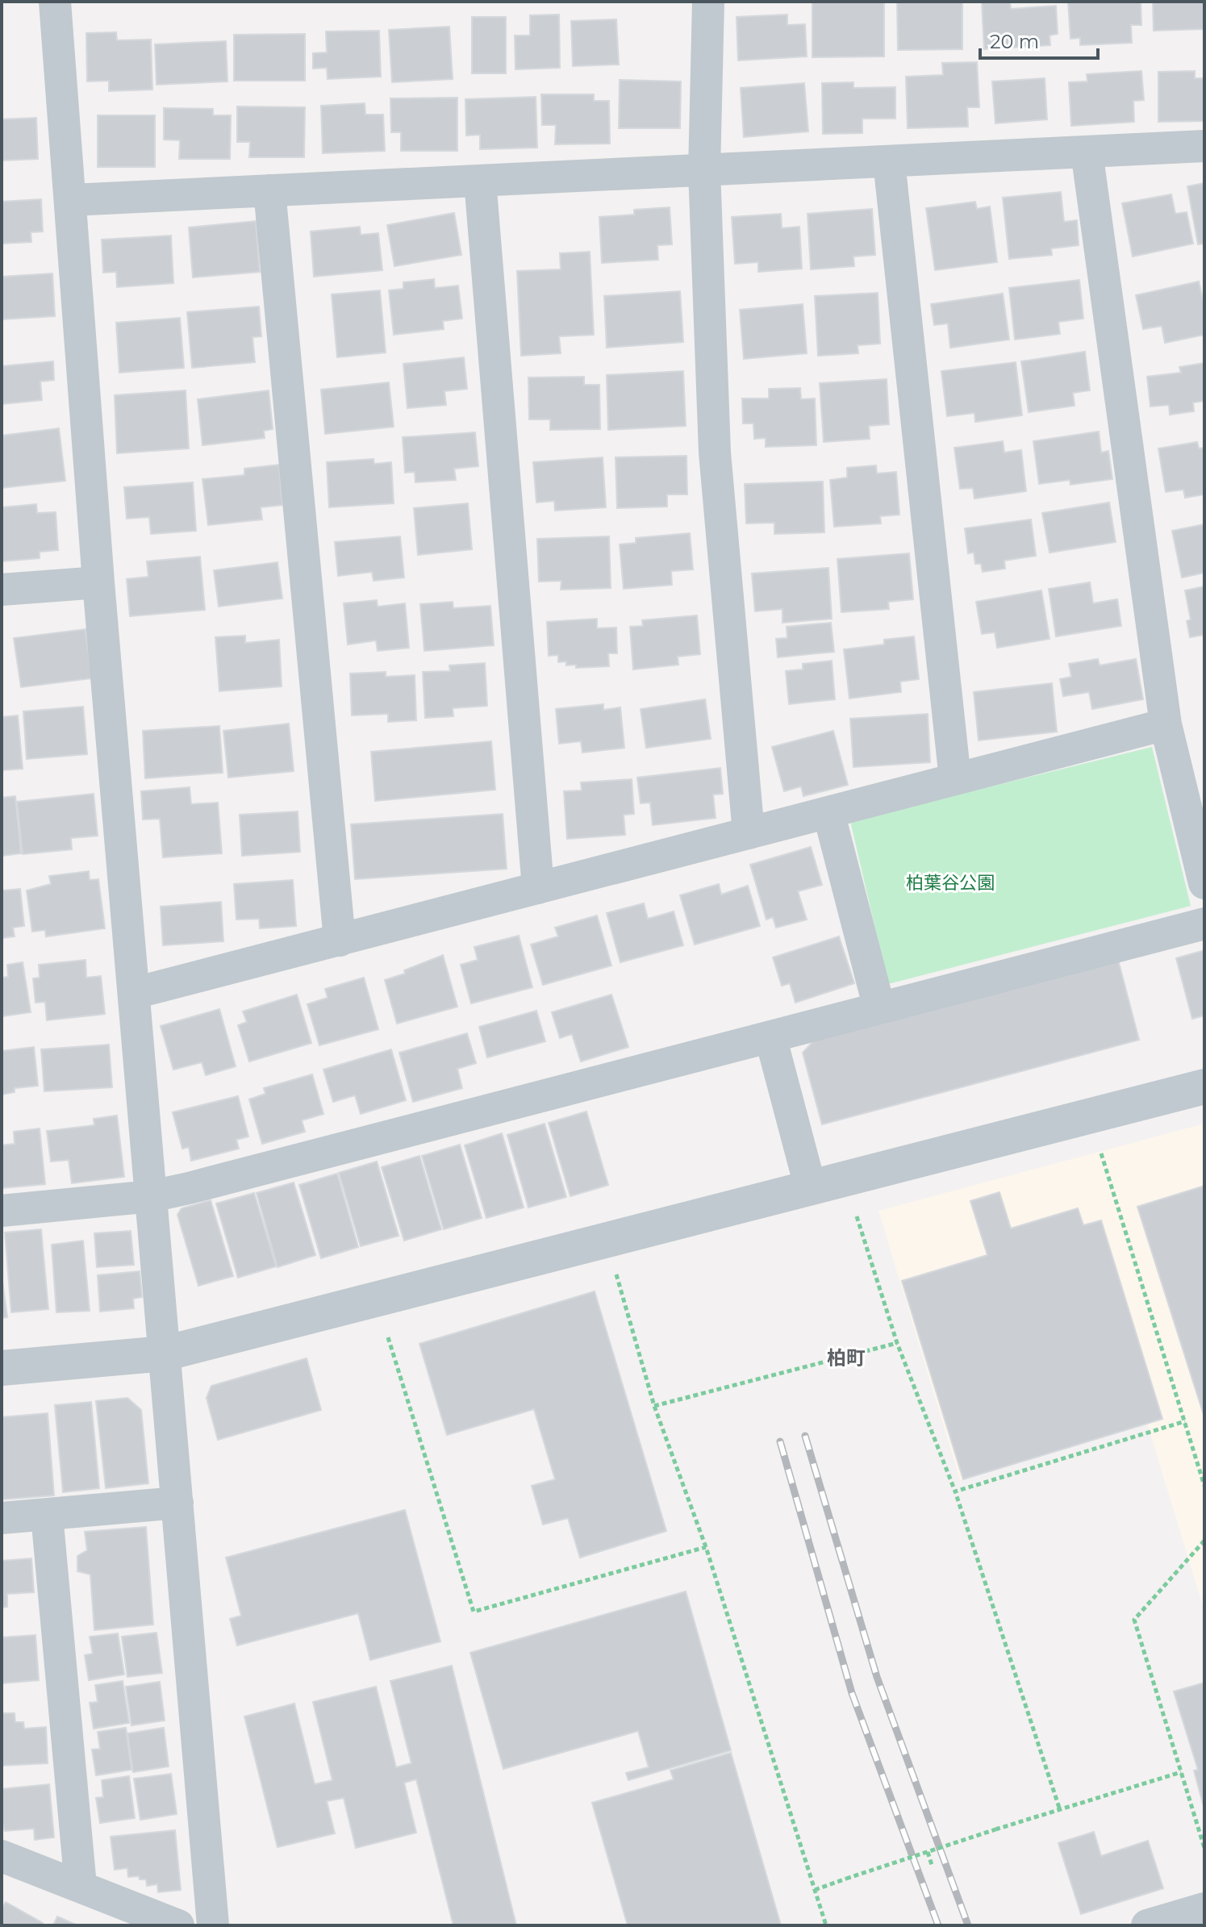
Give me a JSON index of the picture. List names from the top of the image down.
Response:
{
  "districts": ["柏町"],
  "parks": ["柏葉谷公園"],
  "scale_bar": "20 m"
}
